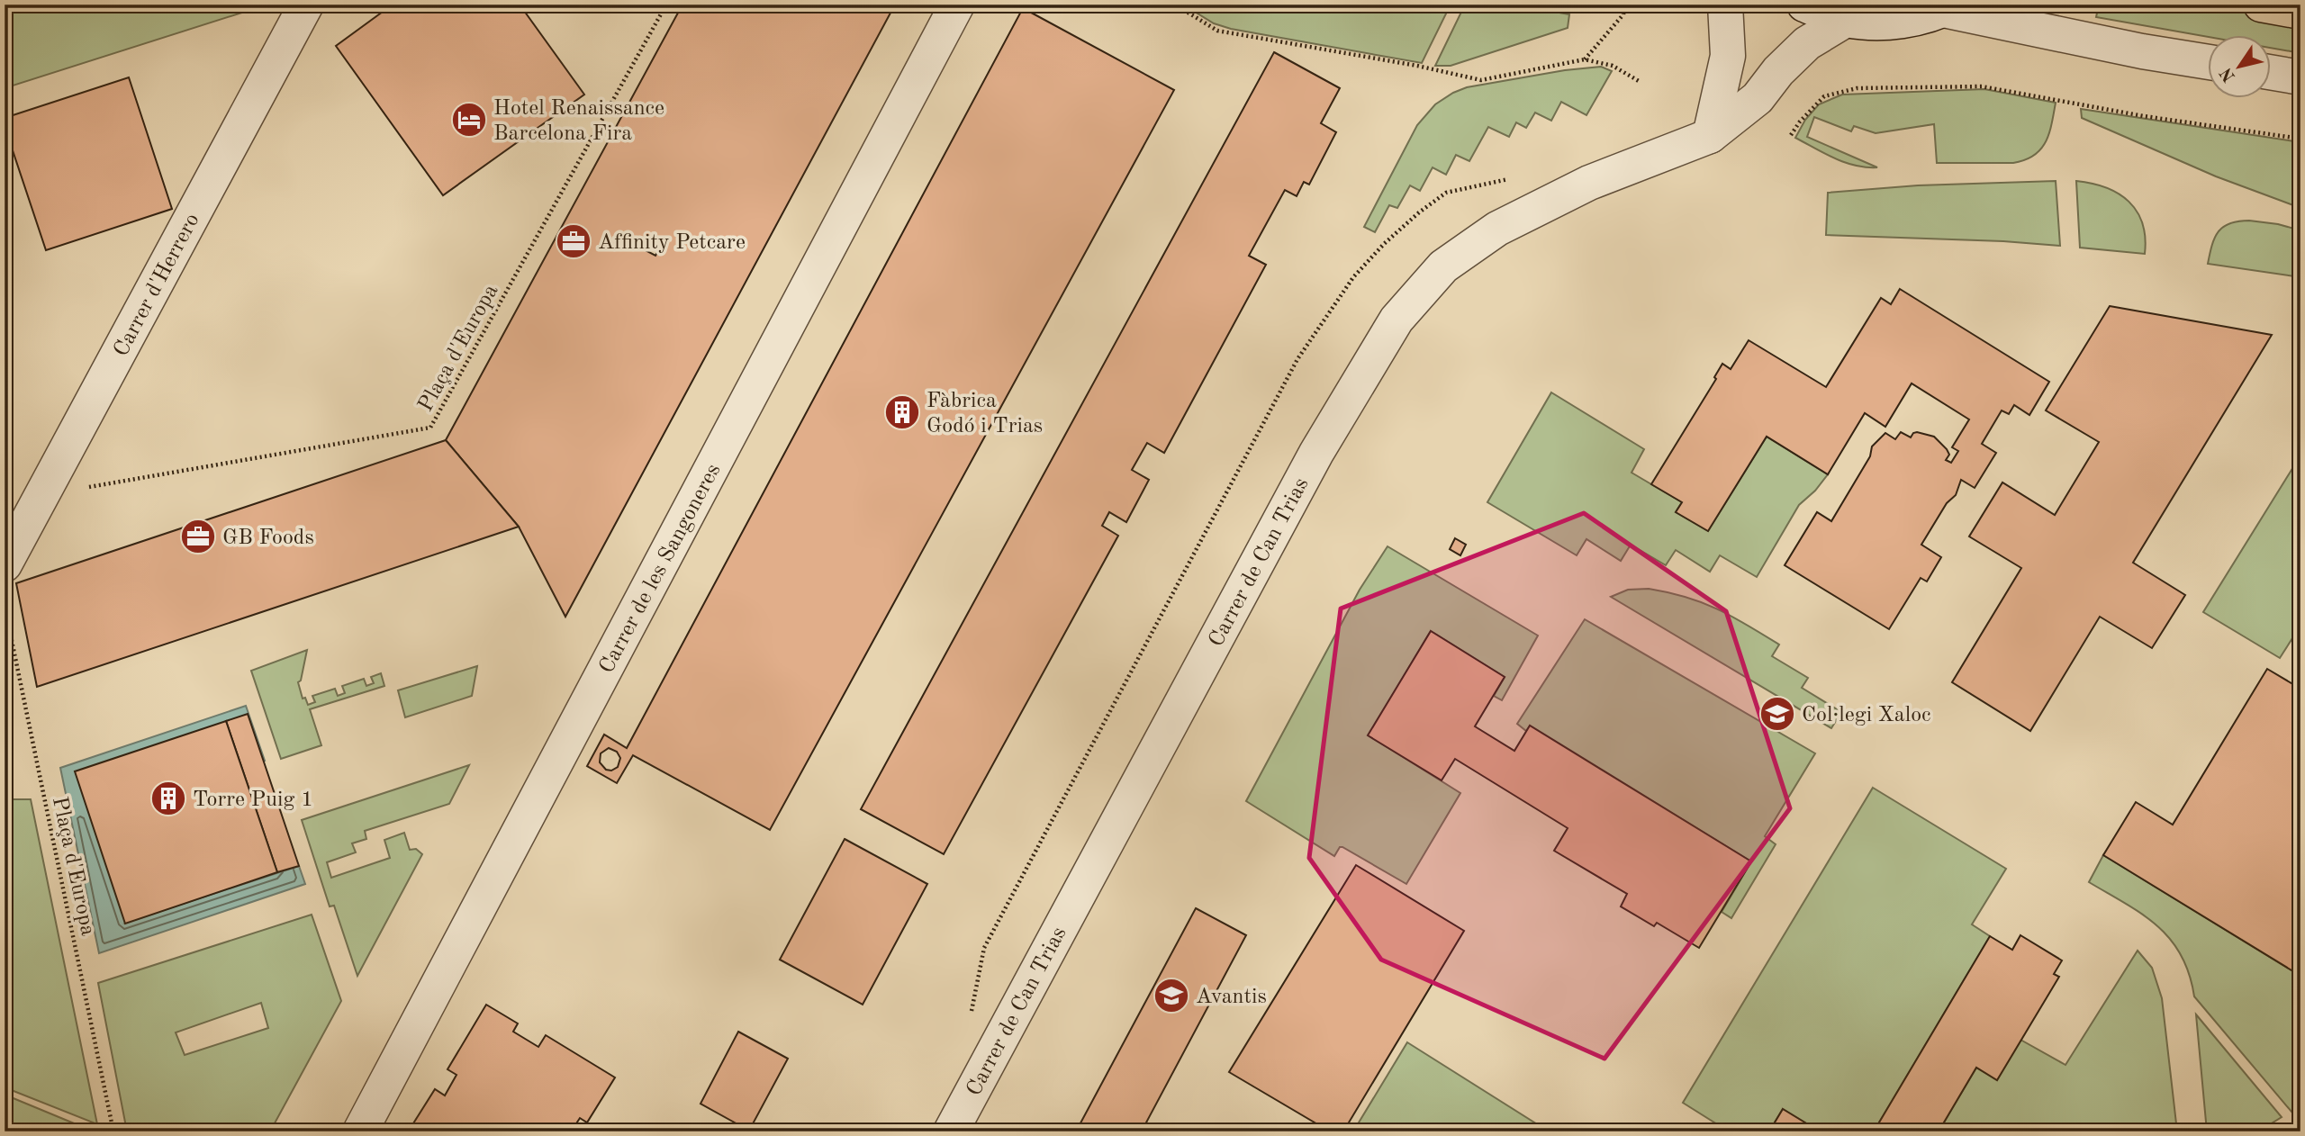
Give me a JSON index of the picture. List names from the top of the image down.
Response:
{
  "streets": {
    "street": ["Carrer d'Herrero", "Carrer de Can Trias", "Carrer de les Sangoneres"],
    "path": ["Plaça d'Europa"]
  },
  "crossings": [
    ["Carrer d'Herrero", "Plaça d'Europa"]
  ],
  "places": {
    "hotel": ["Hotel Renaissance Barcelona Fira"],
    "office": ["Affinity Petcare", "GB Foods"],
    "building": ["Fàbrica Godó i Trias", "Torre Puig 1"],
    "school or university": ["Col·legi Xaloc", "Avantis"]
  },
  "north": "bottom left"
}
